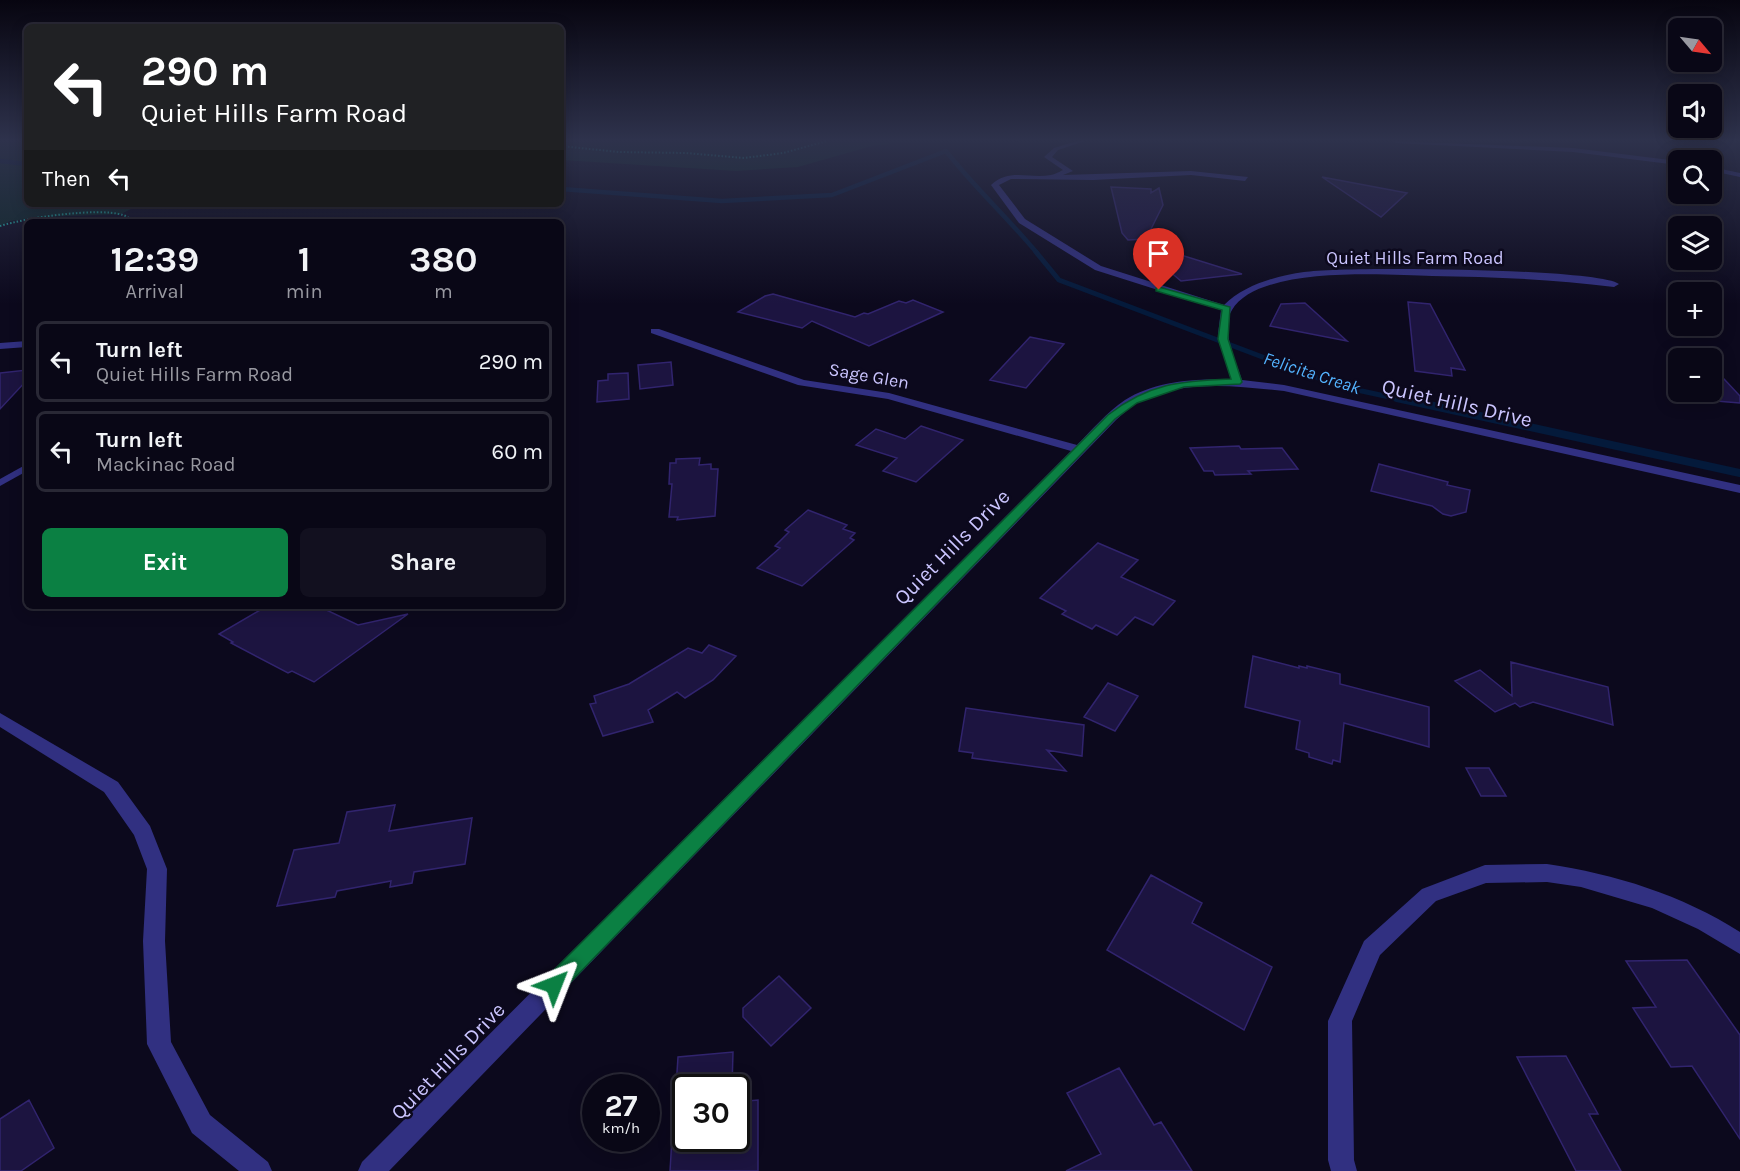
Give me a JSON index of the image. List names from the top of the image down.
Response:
{
  "streets": {
    "street": ["Quiet Hills Farm Road", "Sage Glen", "Quiet Hills Drive"]
  },
  "crossings": [
    ["Sage Glen", "Quiet Hills Drive"]
  ],
  "water": ["Felicita Creak"],
  "north": "bottom right",
  "page": {
    "map_buttons": ["+", "−"],
    "turn": ["290 m", "Quiet Hills Farm Road"],
    "then": "Then",
    "eta": [
      "12:39",
      "Arrival",
      "1",
      "min",
      "380",
      "m"
    ],
    "list": [
      {
        "name": "Turn left",
        "note": "Quiet Hills Farm Road",
        "value": "290 m"
      },
      {
        "name": "Turn left",
        "note": "Mackinac Road",
        "value": "60 m"
      }
    ],
    "buttons": ["Exit", "Share"],
    "speed": "27 km/h",
    "limit": "30"
  }
}
